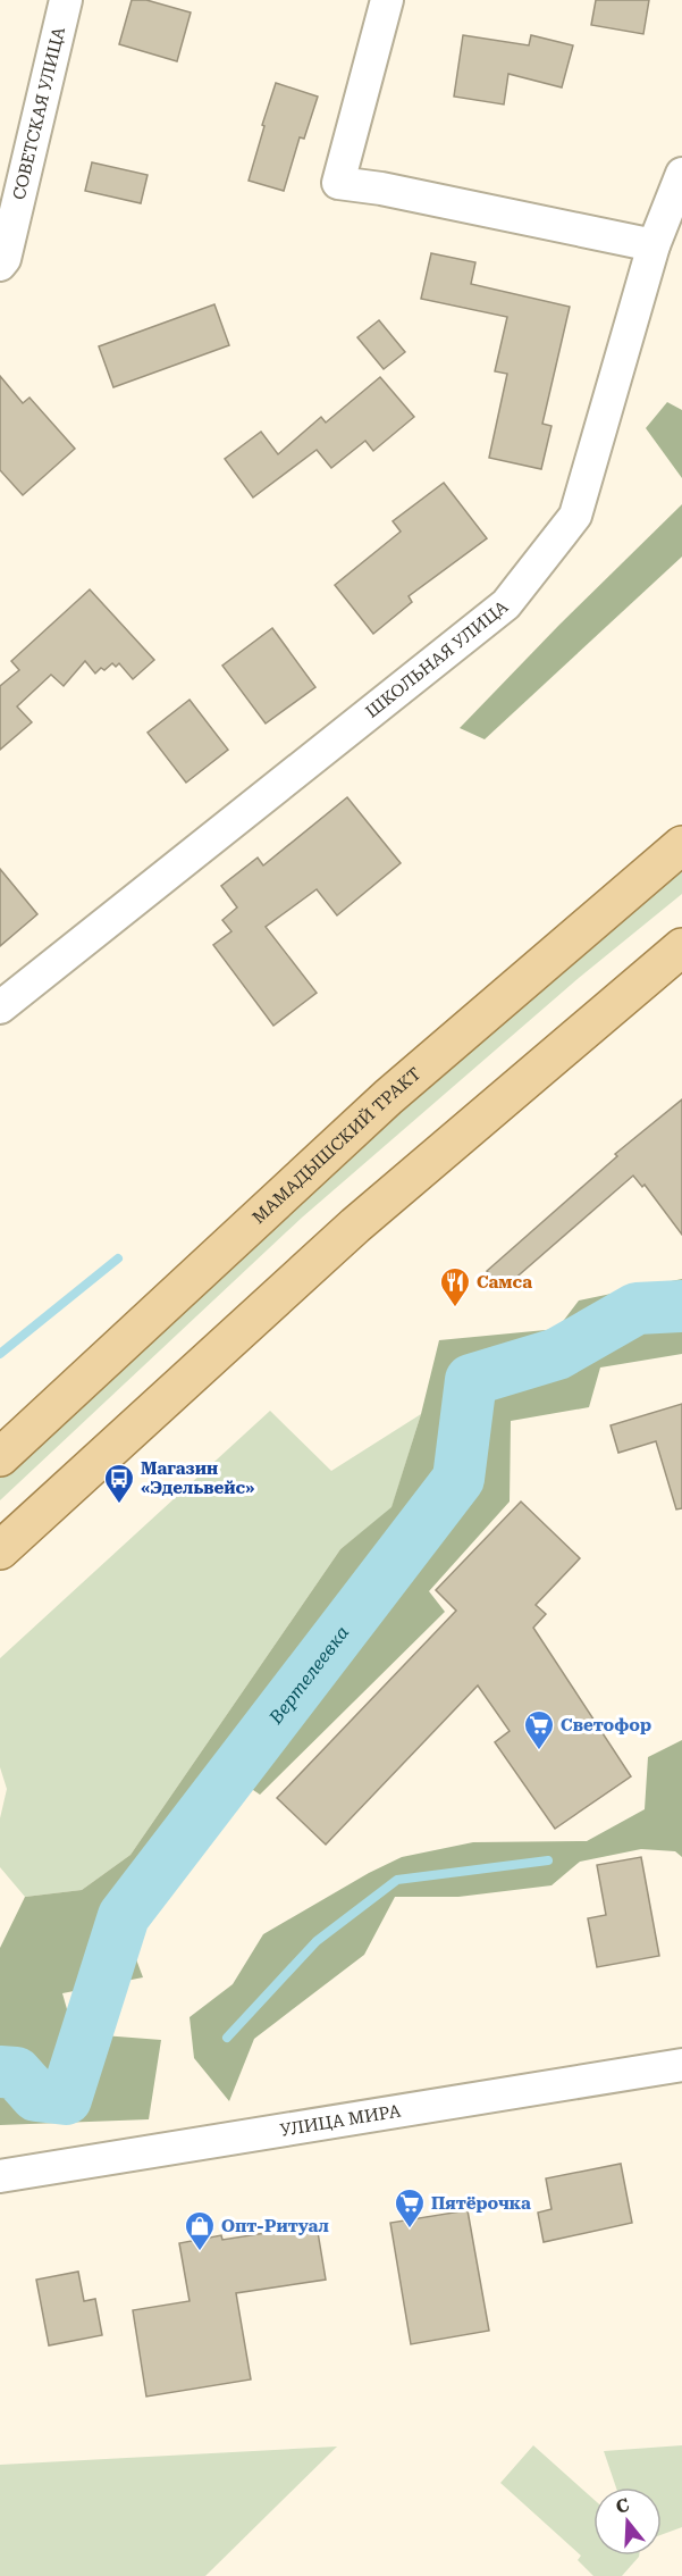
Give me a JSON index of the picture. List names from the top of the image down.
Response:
{
  "streets": {
    "main road": ["МАМАДЫШСКИЙ ТРАКТ"],
    "street": ["СОВЕТСКАЯ УЛИЦА", "ШКОЛЬНАЯ УЛИЦА", "УЛИЦА МИРА"]
  },
  "water": ["Вертелеевка"],
  "places": {
    "restaurant": ["Самса"],
    "bus stop": ["Магазин «Эдельвейс»"],
    "supermarket": ["Светофор", "Пятёрочка"],
    "shop": ["Опт-Ритуал"]
  },
  "north": "top"
}
